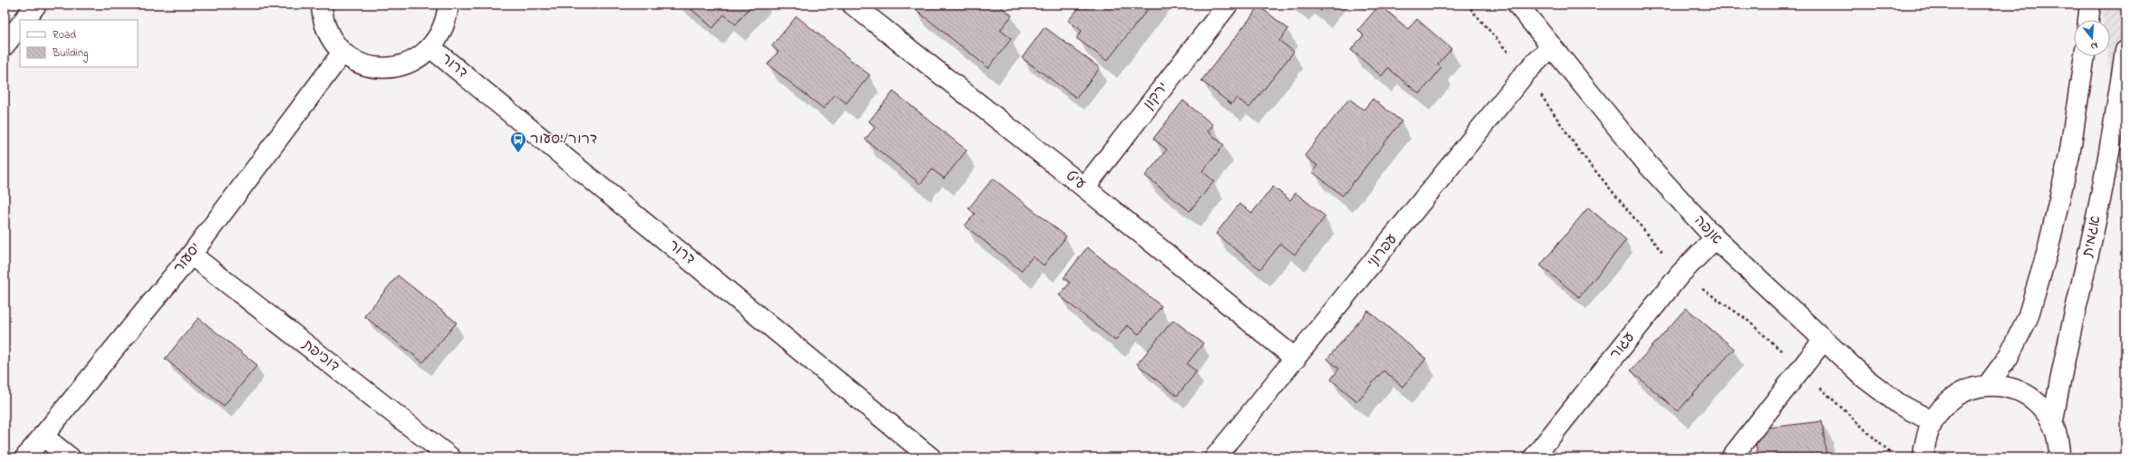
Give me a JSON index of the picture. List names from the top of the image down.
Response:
{
  "streets": {
    "street": [
      "דרור",
      "ירקון",
      "עיט",
      "אנפה",
      "אגמית",
      "עפרוני",
      "יסעור",
      "עגור",
      "דוכיפת"
    ]
  },
  "crossings": [
    ["ירקון", "עיט"],
    ["עיט", "עפרוני"],
    ["אנפה", "עפרוני"],
    ["אנפה", "עגור"],
    ["יסעור", "דוכיפת"]
  ],
  "places": {
    "bus stop": ["דרור/יסעור"]
  },
  "legend": ["Road", "Building"],
  "north": "bottom"
}
